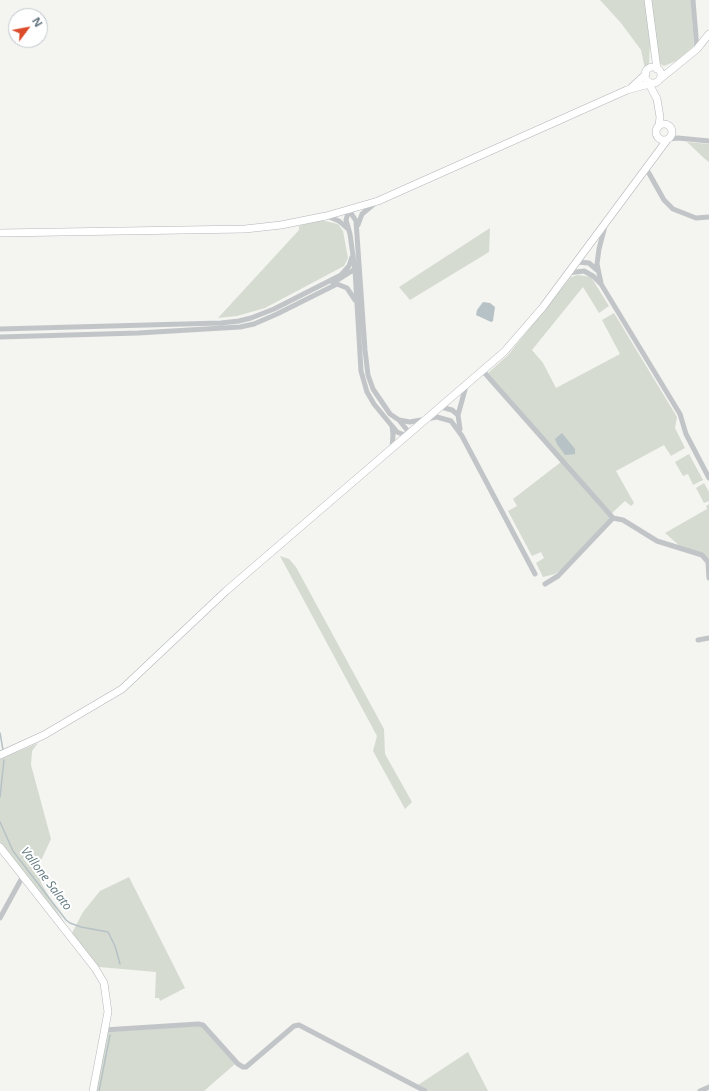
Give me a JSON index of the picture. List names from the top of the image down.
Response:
{
  "water": ["Vallone Salato"],
  "north": "top right"
}
